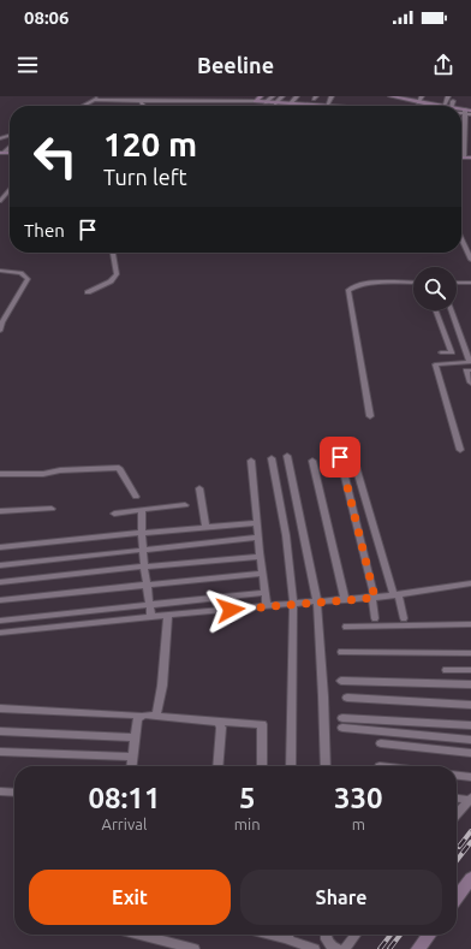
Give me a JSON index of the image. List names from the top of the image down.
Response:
{
  "page": {
    "status": "08:06",
    "header": "Beeline",
    "turn": ["120 m", "Turn left"],
    "then": "Then",
    "eta": [
      "08:11",
      "Arrival",
      "5",
      "min",
      "330",
      "m"
    ],
    "buttons": ["Exit", "Share"]
  }
}
